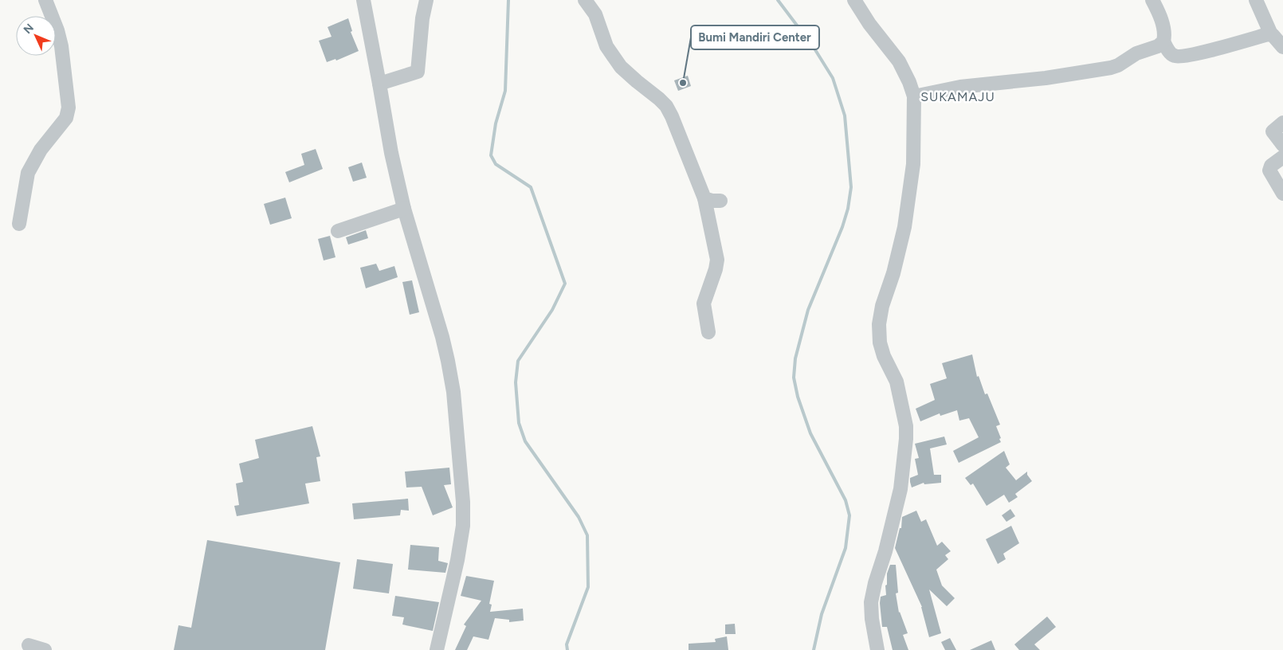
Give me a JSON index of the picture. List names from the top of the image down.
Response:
{
  "districts": ["SUKAMAJU"],
  "places": ["Bumi Mandiri Center"],
  "north": "top left"
}
